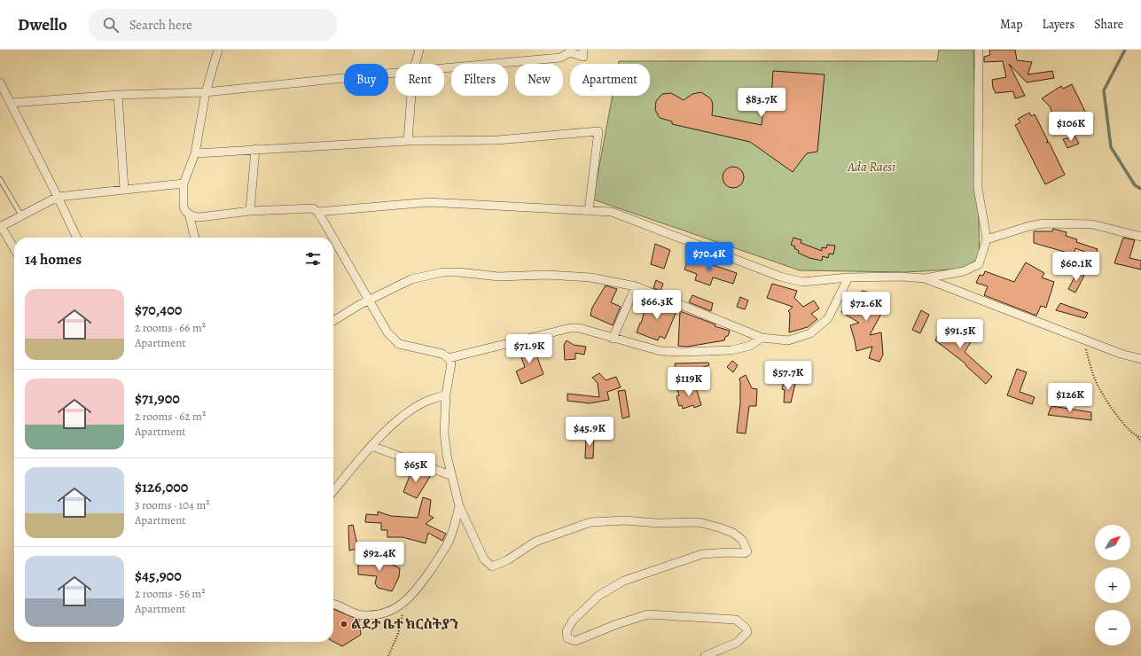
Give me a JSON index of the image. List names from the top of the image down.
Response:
{
  "parks": ["Ada Raesi"],
  "places": ["ልደታ ቤተ ክርስትያን"],
  "north": "top right",
  "page": {
    "header": "Dwello",
    "search": "Search here",
    "nav": ["Map", "Layers", "Share"],
    "chip": [
      "Buy",
      "Rent",
      "Filters",
      "New",
      "Apartment"
    ],
    "price": [
      "$83.7K",
      "$106K",
      "$70.4K",
      "$60.1K",
      "$66.3K",
      "$72.6K",
      "$91.5K",
      "$71.9K",
      "$57.7K",
      "$119K",
      "$126K",
      "$45.9K",
      "$65K",
      "$92.4K"
    ],
    "heading": "14 homes",
    "list": [
      {
        "name": "$70,400",
        "note": "2 rooms · 66 m² · Apartment"
      },
      {
        "name": "$71,900",
        "note": "2 rooms · 62 m² · Apartment"
      },
      {
        "name": "$126,000",
        "note": "3 rooms · 104 m² · Apartment"
      },
      {
        "name": "$45,900",
        "note": "2 rooms · 56 m² · Apartment"
      }
    ],
    "map_buttons": ["+", "−"]
  }
}
